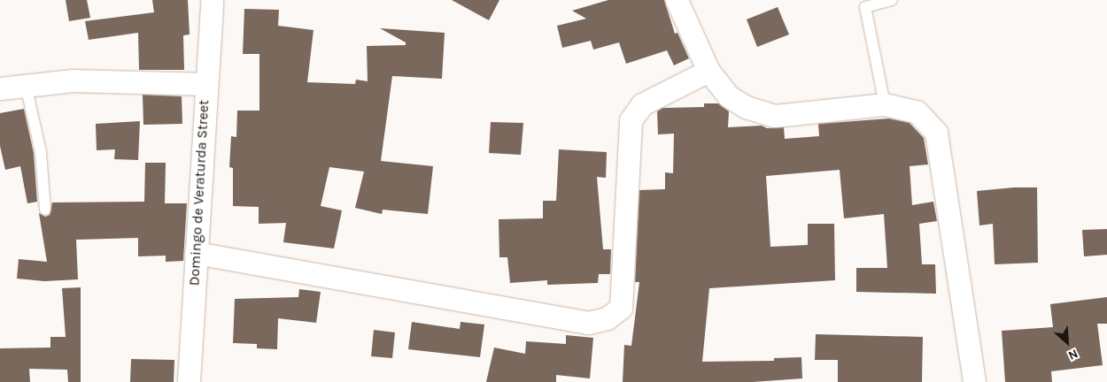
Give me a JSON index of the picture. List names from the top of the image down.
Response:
{
  "streets": {
    "street": ["Domingo de Veraturda Street"]
  },
  "north": "bottom right"
}
